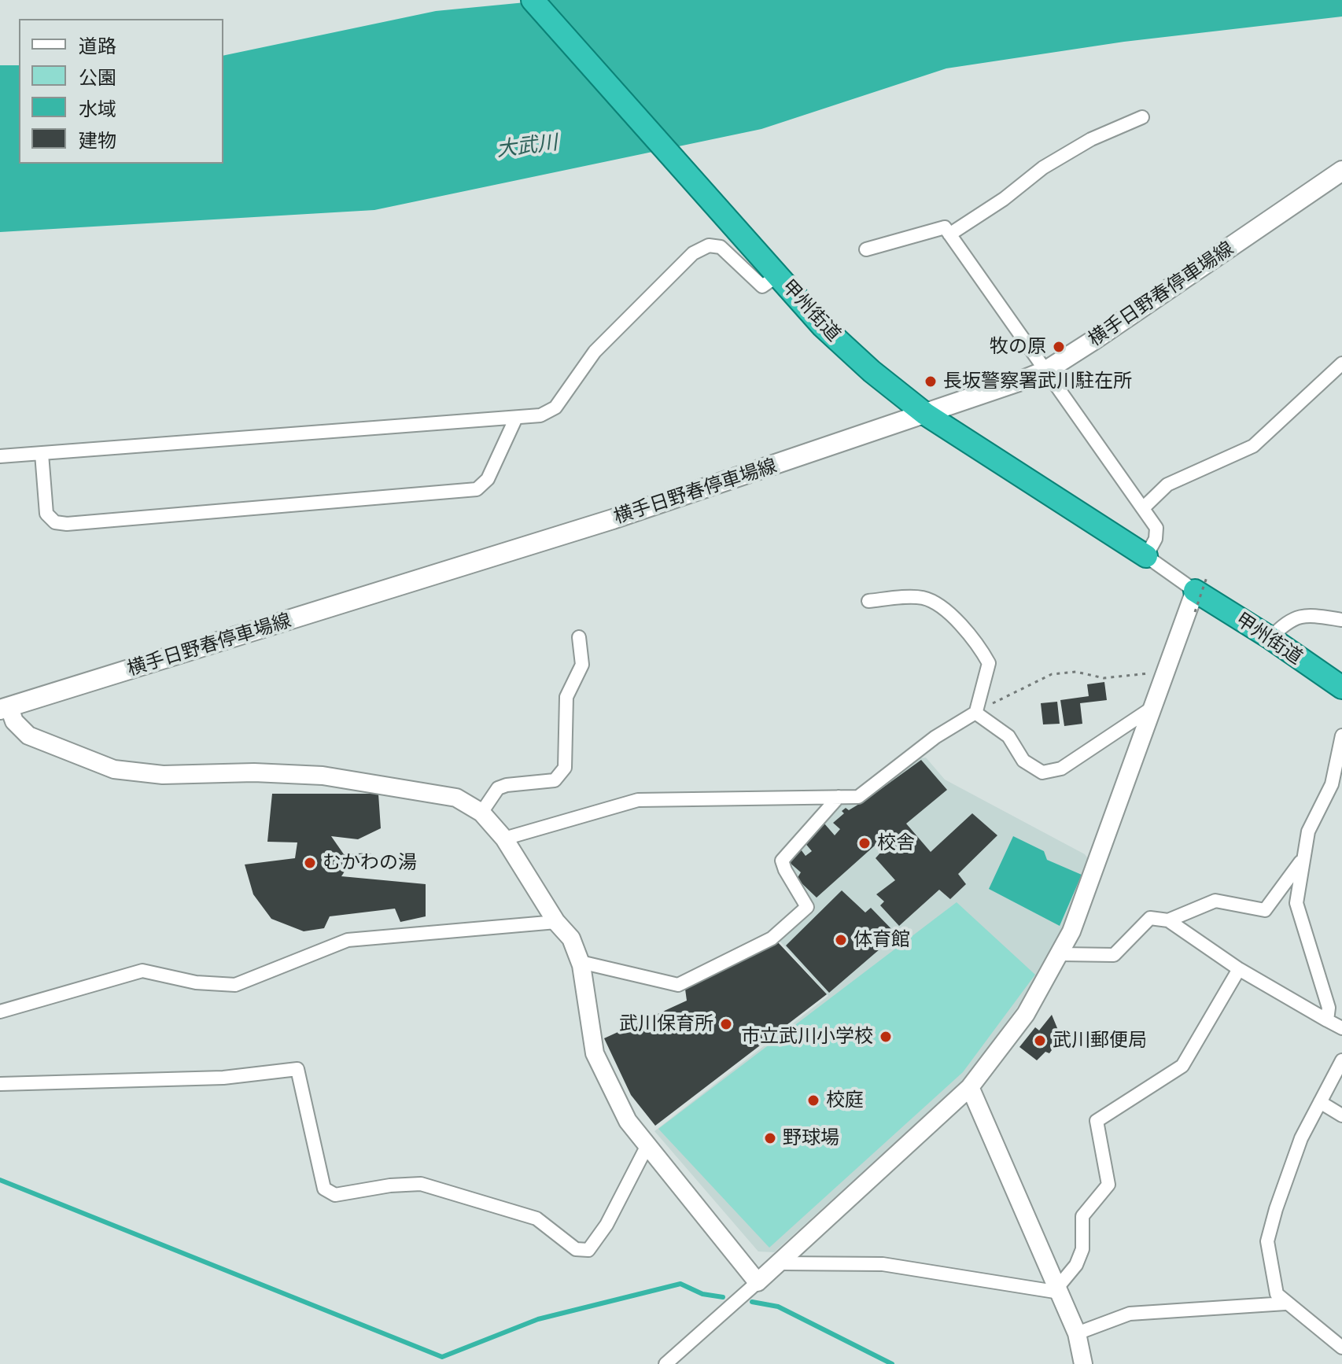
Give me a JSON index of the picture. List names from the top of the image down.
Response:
{
  "streets": {
    "highway": ["甲州街道"],
    "main road": ["横手日野春停車場線"]
  },
  "crossings": [
    ["横手日野春停車場線", "甲州街道"]
  ],
  "water": ["大武川"],
  "places": [
    "牧の原",
    "長坂警察署武川駐在所",
    "校舎",
    "むかわの湯",
    "体育館",
    "武川保育所",
    "市立武川小学校",
    "武川郵便局",
    "校庭",
    "野球場"
  ],
  "legend": [
    "道路",
    "公園",
    "水域",
    "建物"
  ]
}
